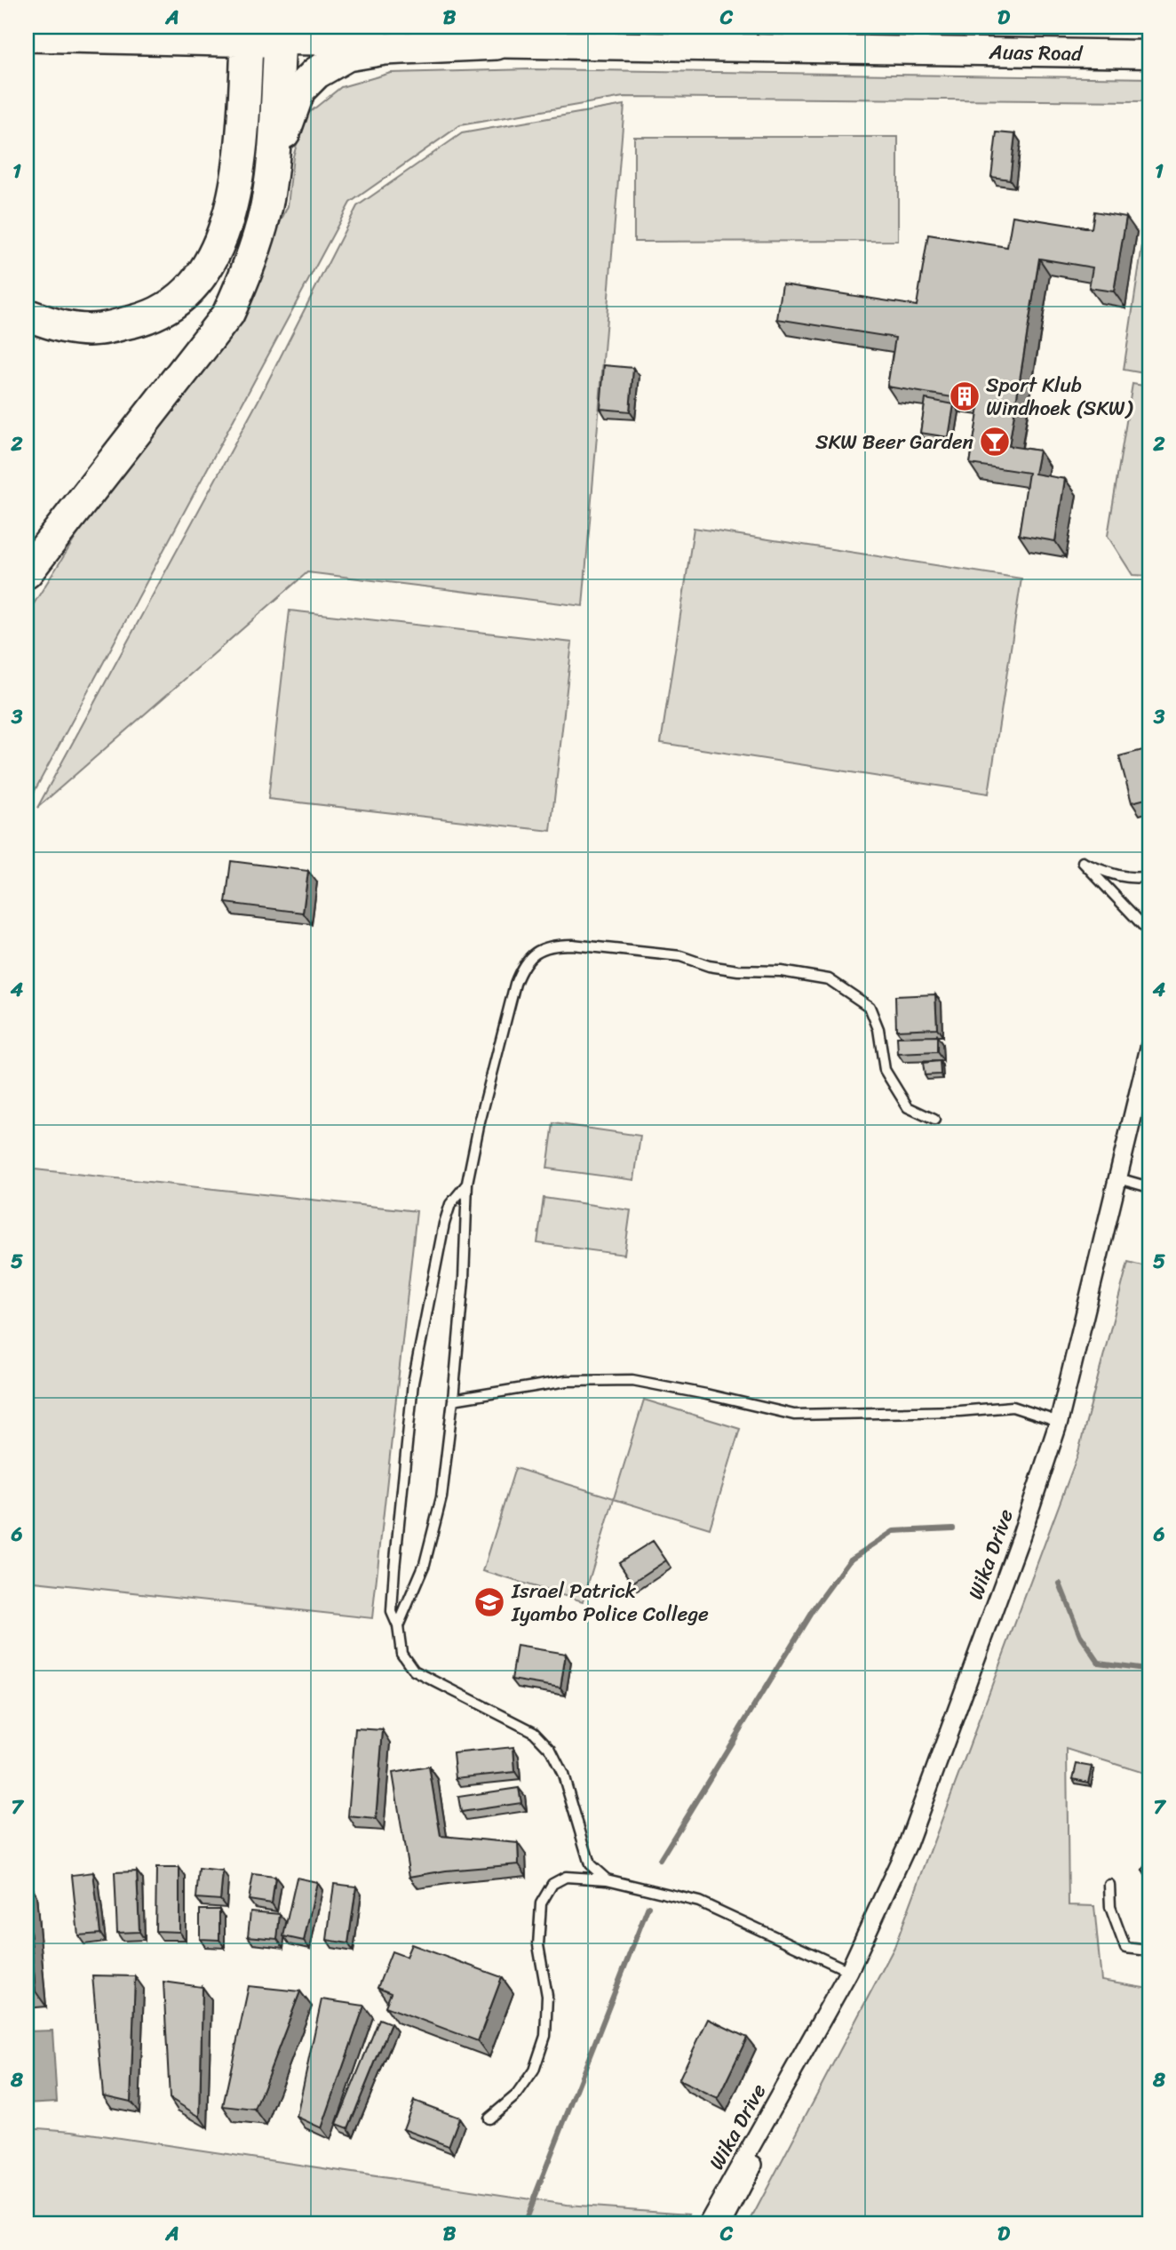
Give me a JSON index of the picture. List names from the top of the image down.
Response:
{
  "streets": {
    "highway": ["Auas Road"],
    "street": ["Wika Drive"]
  },
  "places": {
    "building": ["Sport Klub Windhoek (SKW)"],
    "bar": ["SKW Beer Garden"],
    "school or university": ["Israel Patrick Iyambo Police College"]
  },
  "grid": {
    "columns": [
      "A",
      "B",
      "C",
      "D"
    ],
    "rows": [
      "1",
      "2",
      "3",
      "4",
      "5",
      "6",
      "7",
      "8"
    ]
  }
}
